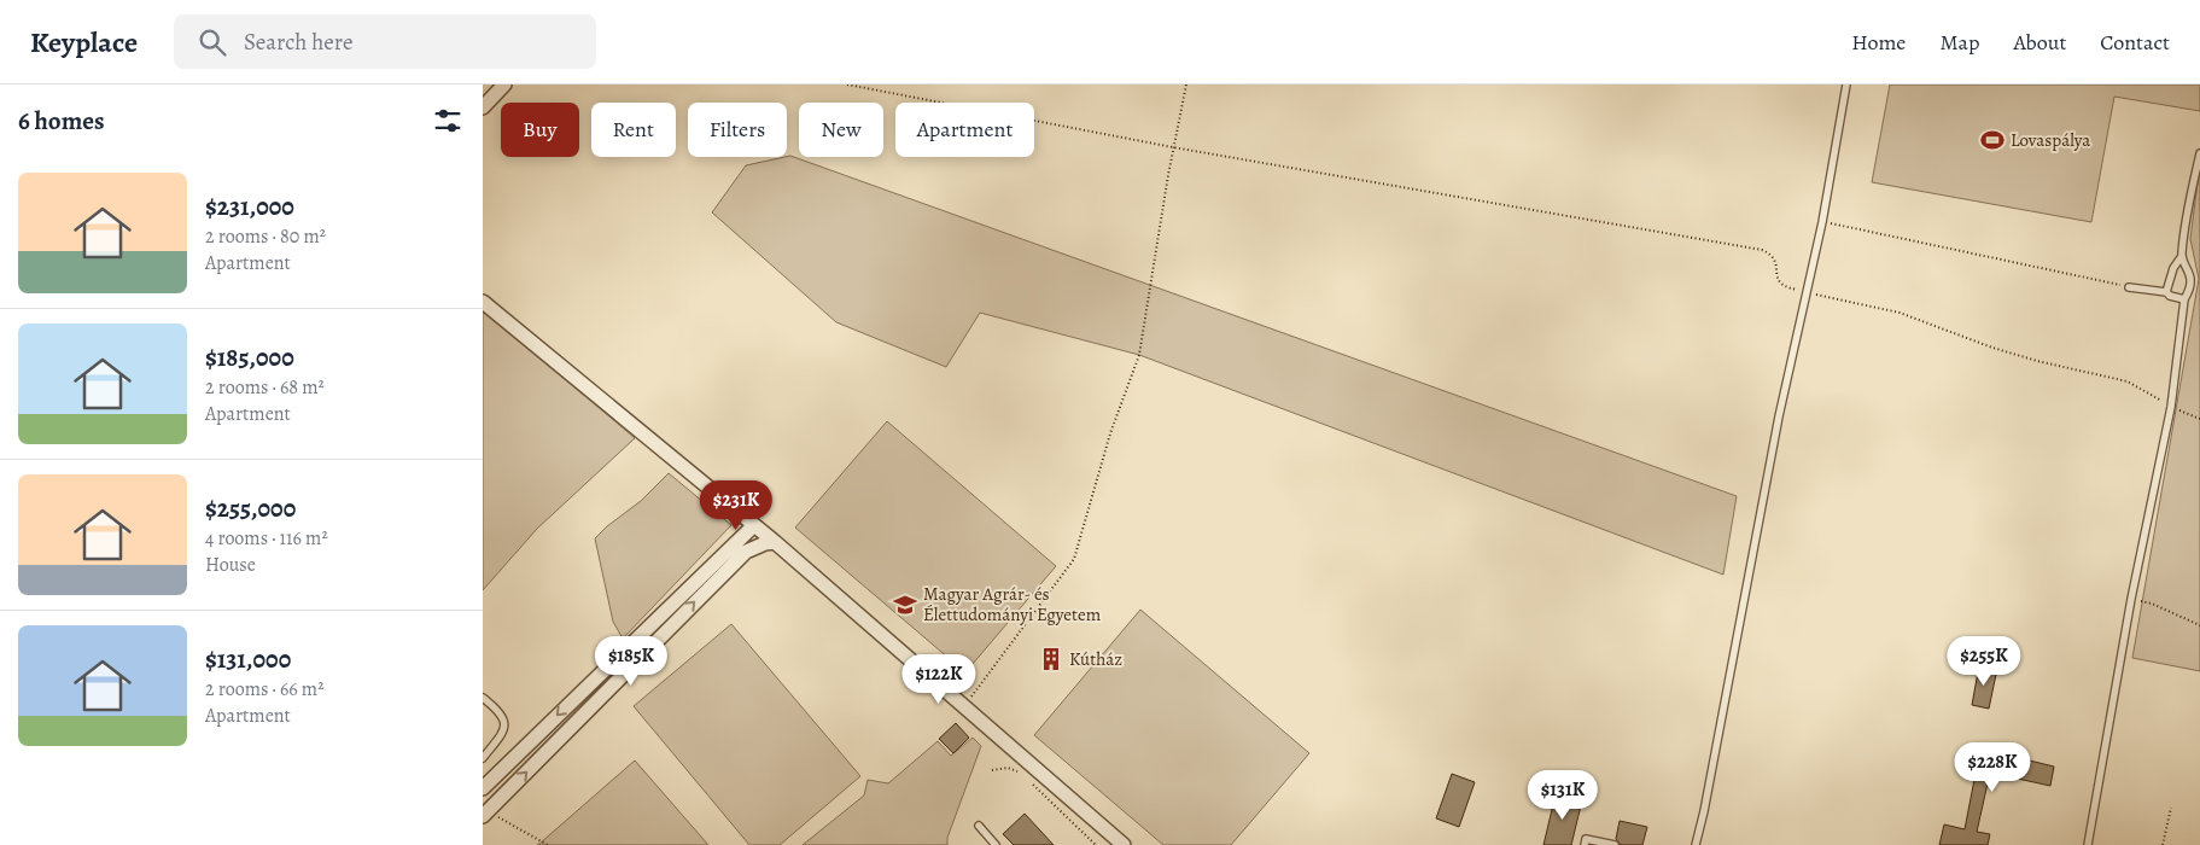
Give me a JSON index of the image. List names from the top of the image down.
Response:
{
  "places": {
    "sports": ["Lovaspálya"],
    "school or university": ["Magyar Agrár- és Élettudományi Egyetem"],
    "building": ["Kútház"]
  },
  "page": {
    "header": "Keyplace",
    "search": "Search here",
    "nav": [
      "Home",
      "Map",
      "About",
      "Contact"
    ],
    "heading": "6 homes",
    "chip": [
      "Buy",
      "Rent",
      "Filters",
      "New",
      "Apartment"
    ],
    "list": [
      {
        "name": "$231,000",
        "note": "2 rooms · 80 m² · Apartment"
      },
      {
        "name": "$185,000",
        "note": "2 rooms · 68 m² · Apartment"
      },
      {
        "name": "$255,000",
        "note": "4 rooms · 116 m² · House"
      },
      {
        "name": "$131,000",
        "note": "2 rooms · 66 m² · Apartment"
      }
    ],
    "price": [
      "$231K",
      "$185K",
      "$255K",
      "$122K",
      "$228K",
      "$131K"
    ]
  }
}
